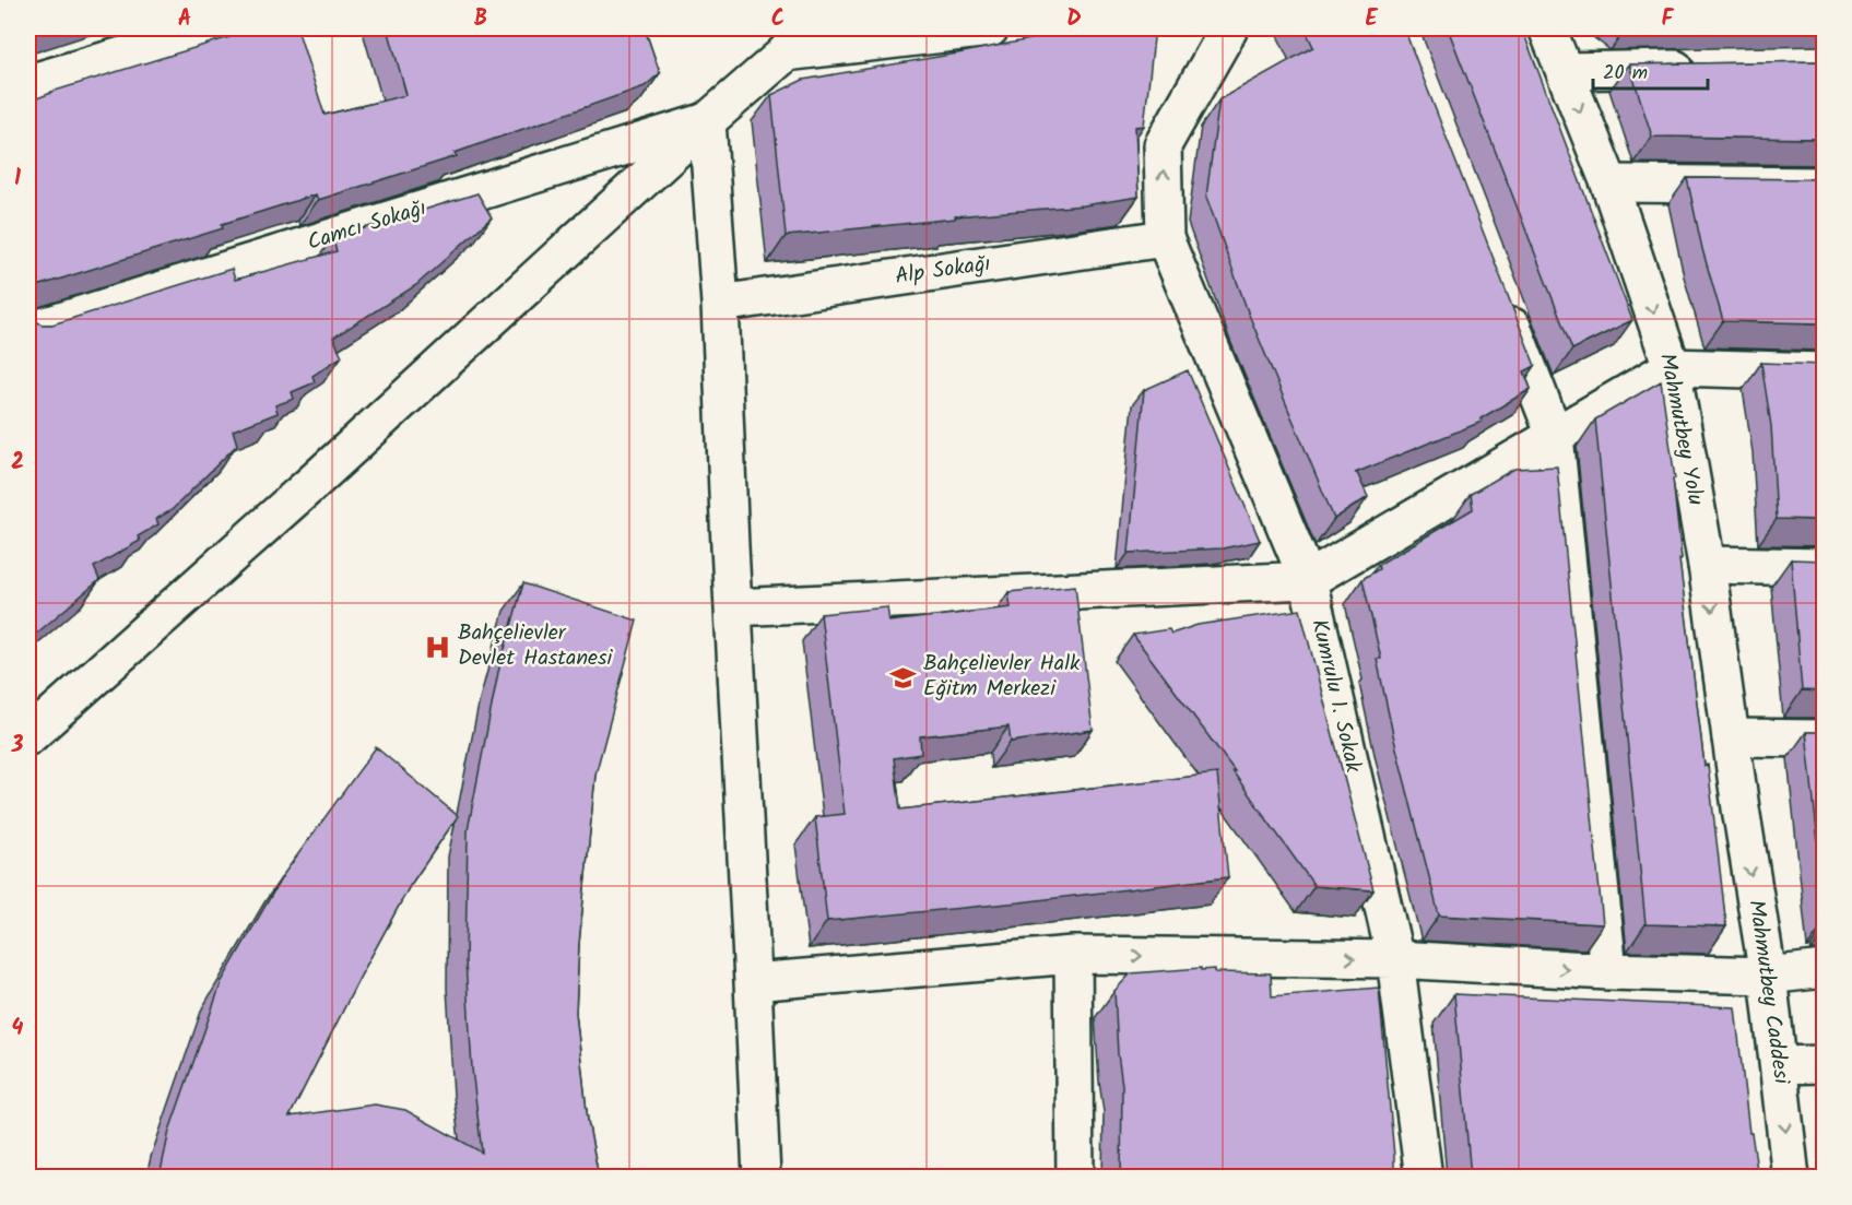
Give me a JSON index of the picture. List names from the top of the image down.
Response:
{
  "streets": {
    "street": [
      "Camcı Sokağı",
      "Alp Sokağı",
      "Mahmutbey Yolu",
      "Kumrulu 1. Sokak",
      "Mahmutbey Caddesi"
    ]
  },
  "crossings": [
    ["Alp Sokağı", "Kumrulu 1. Sokak"],
    ["Mahmutbey Yolu", "Mahmutbey Caddesi"]
  ],
  "places": {
    "hospital": ["Bahçelievler Devlet Hastanesi"],
    "school or university": ["Bahçelievler Halk Eğitm Merkezi"]
  },
  "scale_bar": "20 m",
  "grid": {
    "columns": [
      "A",
      "B",
      "C",
      "D",
      "E",
      "F"
    ],
    "rows": [
      "1",
      "2",
      "3",
      "4"
    ]
  }
}
